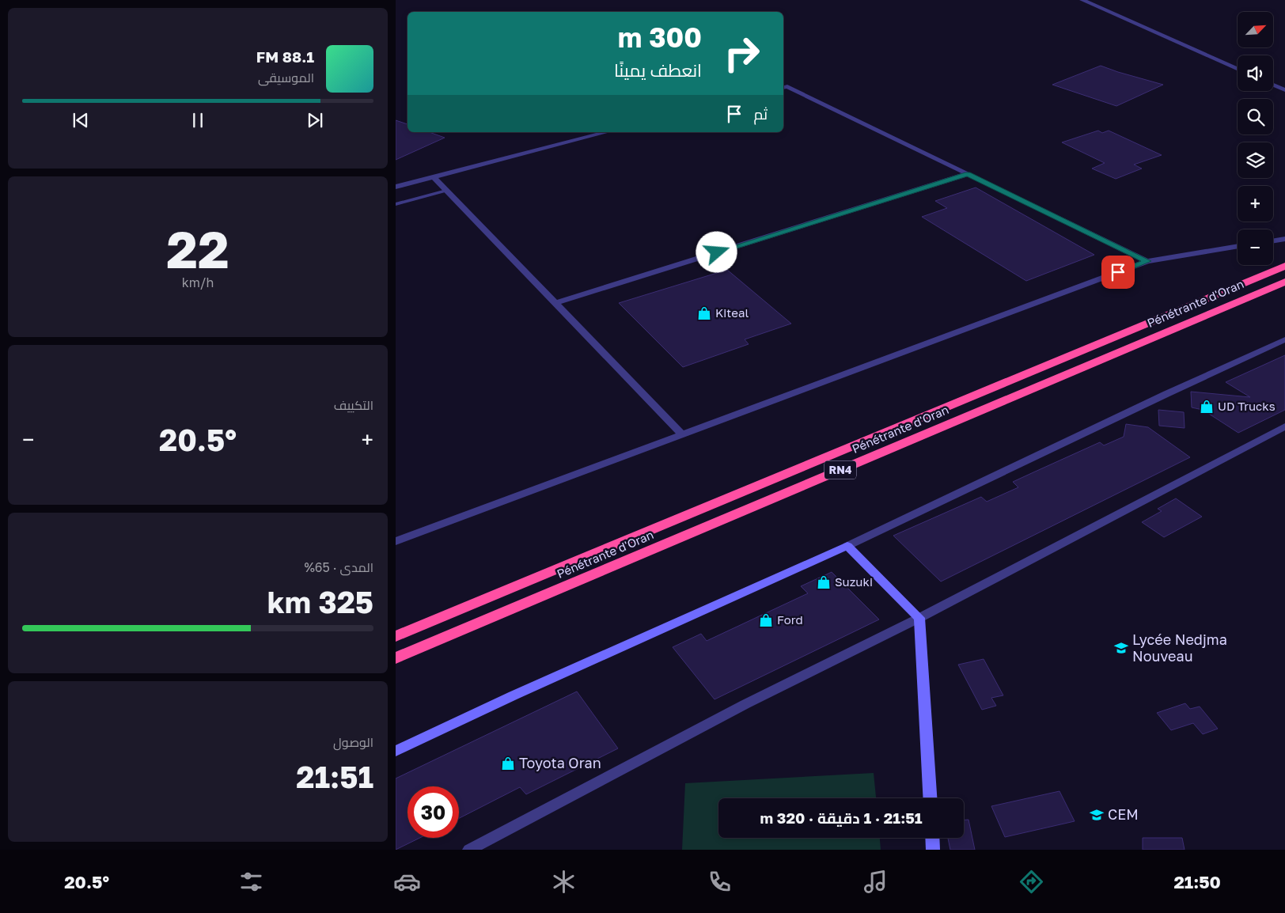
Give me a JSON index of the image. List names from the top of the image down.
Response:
{
  "streets": {
    "highway": ["Pénétrante d'Oran", "RN4"]
  },
  "places": {
    "shop": [
      "Kiteal",
      "UD Trucks",
      "Suzuki",
      "Ford",
      "Toyota Oran"
    ],
    "school or university": ["Lycée Nedjma Nouveau", "CEM"]
  },
  "north": "top right",
  "page": {
    "map_buttons": ["+", "−"],
    "turn": ["300 m", "انعطف يمينًا"],
    "song": ["88.1 FM", "الموسيقى"],
    "then": "ثم",
    "tile": [
      ["22", "km/h"],
      "التكييف",
      ["المدى · 65%", "325 km"],
      ["الوصول", "21:51"]
    ],
    "heat": ["−", "20.5°", "+"],
    "limit": "30",
    "trip": "21:51 · 1 دقيقة · 320 m",
    "tabs": ["21:50", "20.5°"]
  }
}
